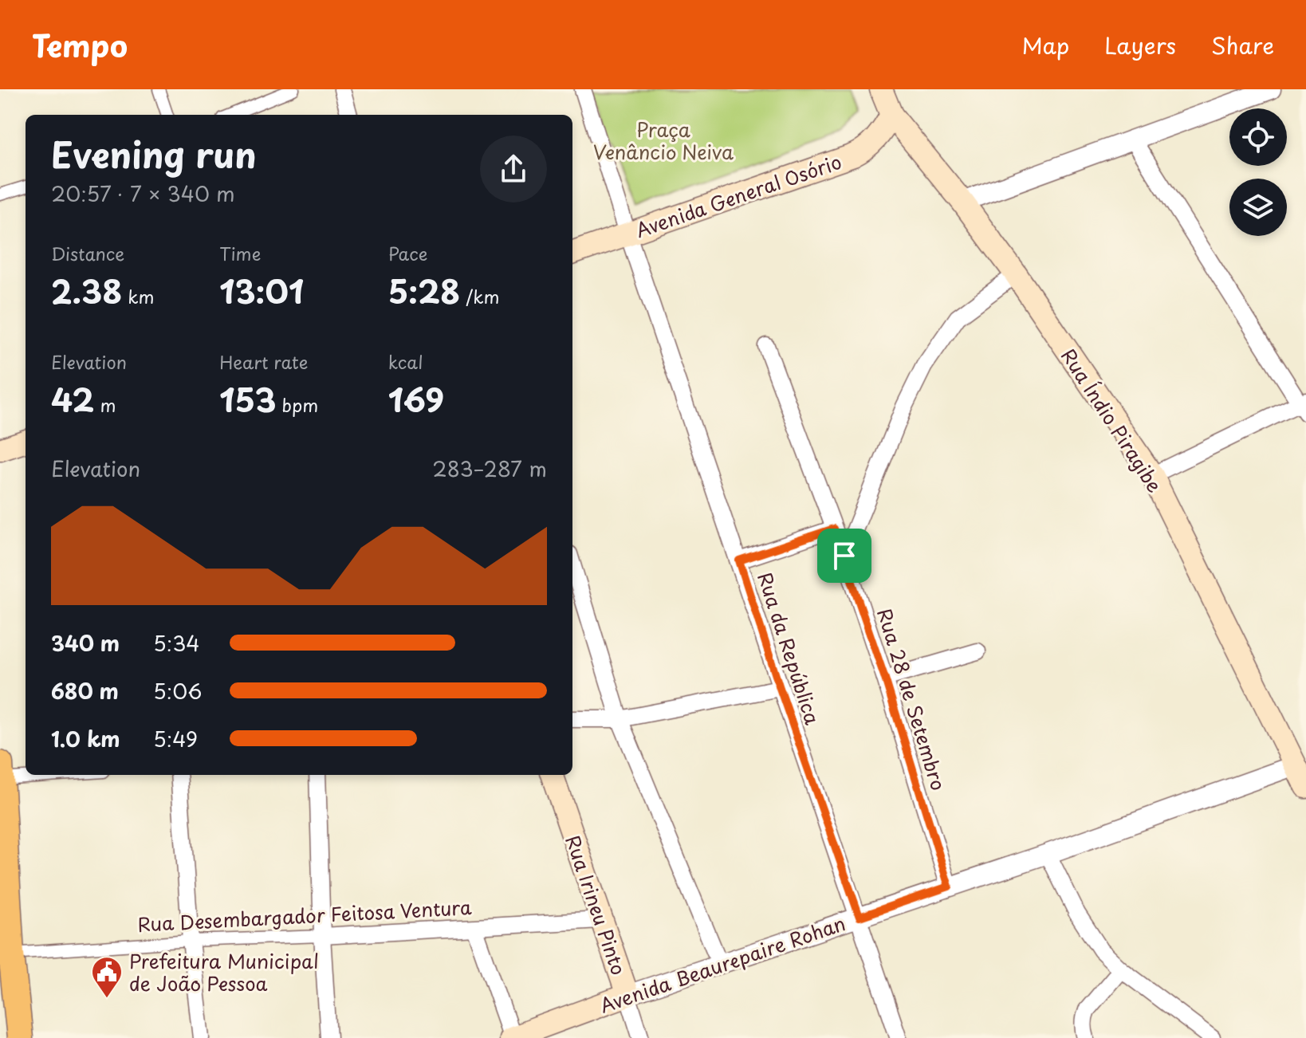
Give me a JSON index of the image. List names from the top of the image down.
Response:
{
  "streets": {
    "main road": [
      "Avenida General Osório",
      "Rua Índio Piragibe",
      "Rua Irineu Pinto",
      "Avenida Beaurepaire Rohan"
    ],
    "street": ["Rua da República", "Rua 28 de Setembro", "Rua Desembargador Feitosa Ventura"]
  },
  "crossings": [
    ["Avenida General Osório", "Rua Índio Piragibe"],
    ["Avenida General Osório", "Rua da República"],
    ["Rua Índio Piragibe", "Avenida Beaurepaire Rohan"],
    ["Rua da República", "Avenida Beaurepaire Rohan"],
    ["Rua 28 de Setembro", "Avenida Beaurepaire Rohan"],
    ["Rua Irineu Pinto", "Rua Desembargador Feitosa Ventura"],
    ["Rua Irineu Pinto", "Avenida Beaurepaire Rohan"]
  ],
  "parks": ["Praça Venâncio Neiva"],
  "places": {
    "public building": ["Prefeitura Municipal de João Pessoa"]
  },
  "page": {
    "header": "Tempo",
    "nav": ["Map", "Layers", "Share"],
    "heading": ["Evening run", "20:57 · 7 × 340 m"],
    "stats": [
      ["Distance", "2.38 km"],
      ["Time", "13:01"],
      ["Pace", "5:28 /km"],
      ["Elevation", "42 m"],
      ["Heart rate", "153 bpm"],
      ["kcal", "169"]
    ],
    "chart": ["Elevation", "283–287 m"],
    "list": [
      {
        "name": "340 m",
        "note": "5:34"
      },
      {
        "name": "680 m",
        "note": "5:06"
      },
      {
        "name": "1.0 km",
        "note": "5:49"
      }
    ]
  }
}
